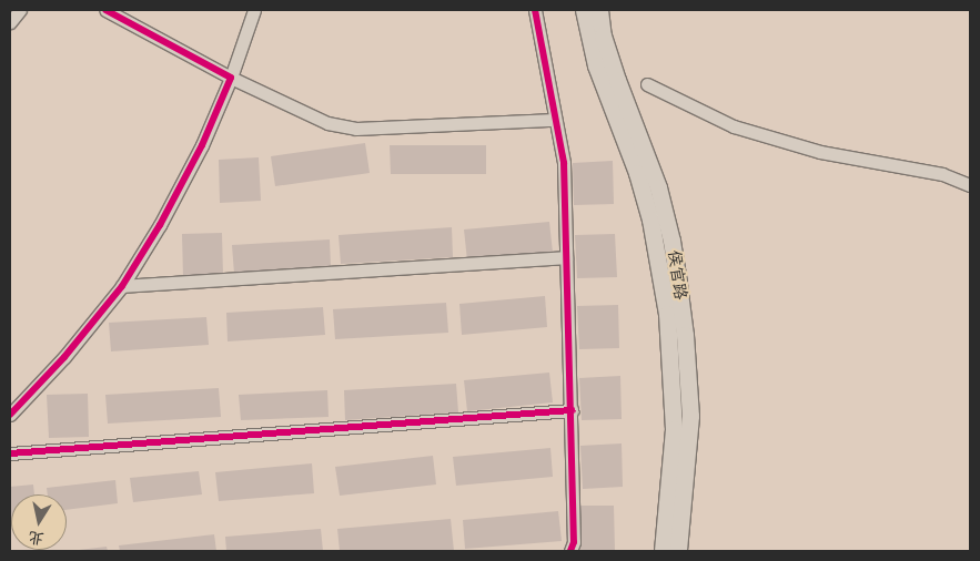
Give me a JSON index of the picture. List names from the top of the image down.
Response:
{
  "streets": {
    "main road": ["侯官路"]
  },
  "north": "bottom"
}
